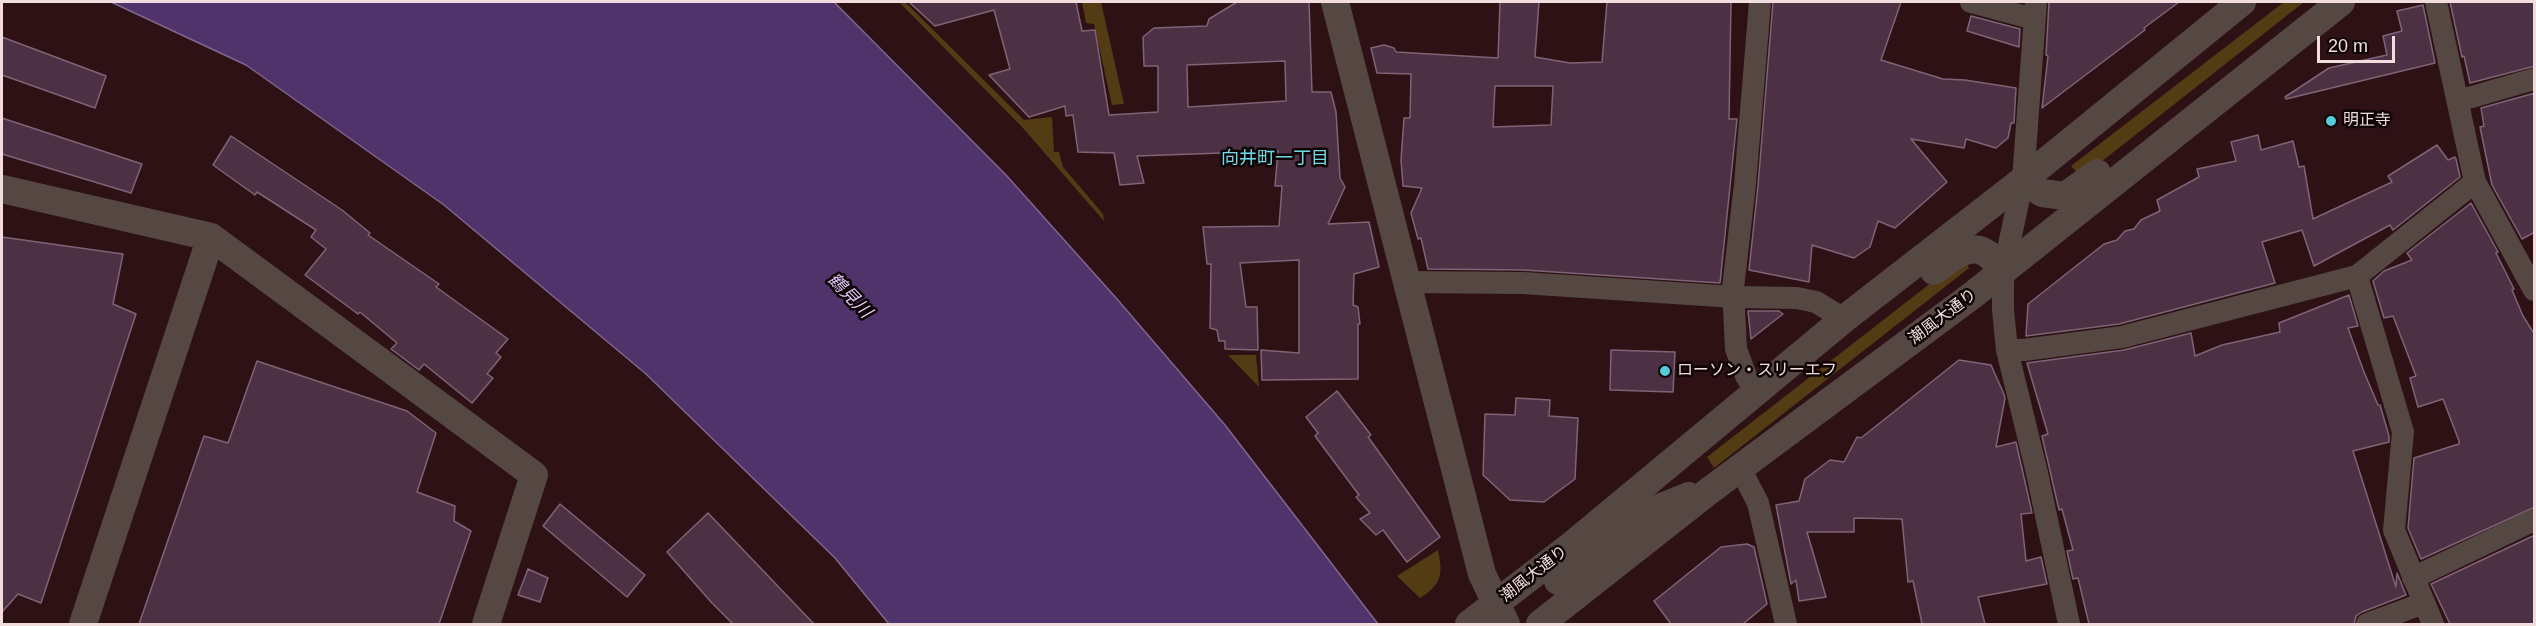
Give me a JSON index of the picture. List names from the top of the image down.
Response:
{
  "streets": {
    "street": ["潮風大通り"]
  },
  "districts": ["向井町一丁目"],
  "water": ["鶴見川"],
  "places": ["明正寺", "ローソン・スリーエフ"],
  "scale_bar": "20 m"
}
